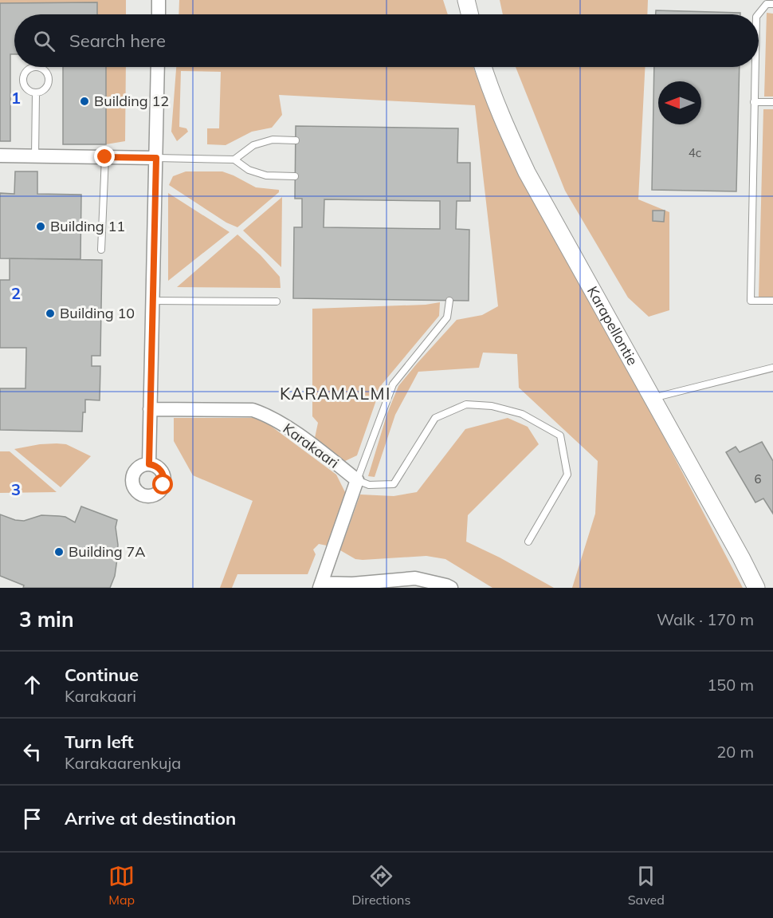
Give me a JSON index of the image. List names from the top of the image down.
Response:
{
  "streets": {
    "street": ["Karapellontie", "Karakaari"]
  },
  "districts": ["KARAMALMI"],
  "places": [
    "Building 12",
    "Building 11",
    "Building 10",
    "Building 7A"
  ],
  "house_numbers": ["4c", "6"],
  "north": "left",
  "page": {
    "search": "Search here",
    "heading": ["3 min", "Walk · 170 m"],
    "list": [
      ["Continue", "Karakaari", "150 m"],
      ["Turn left", "Karakaarenkuja", "20 m"],
      "Arrive at destination"
    ],
    "nav": ["Map", "Directions", "Saved"]
  },
  "grid": {
    "rows": ["1", "2", "3"]
  }
}
